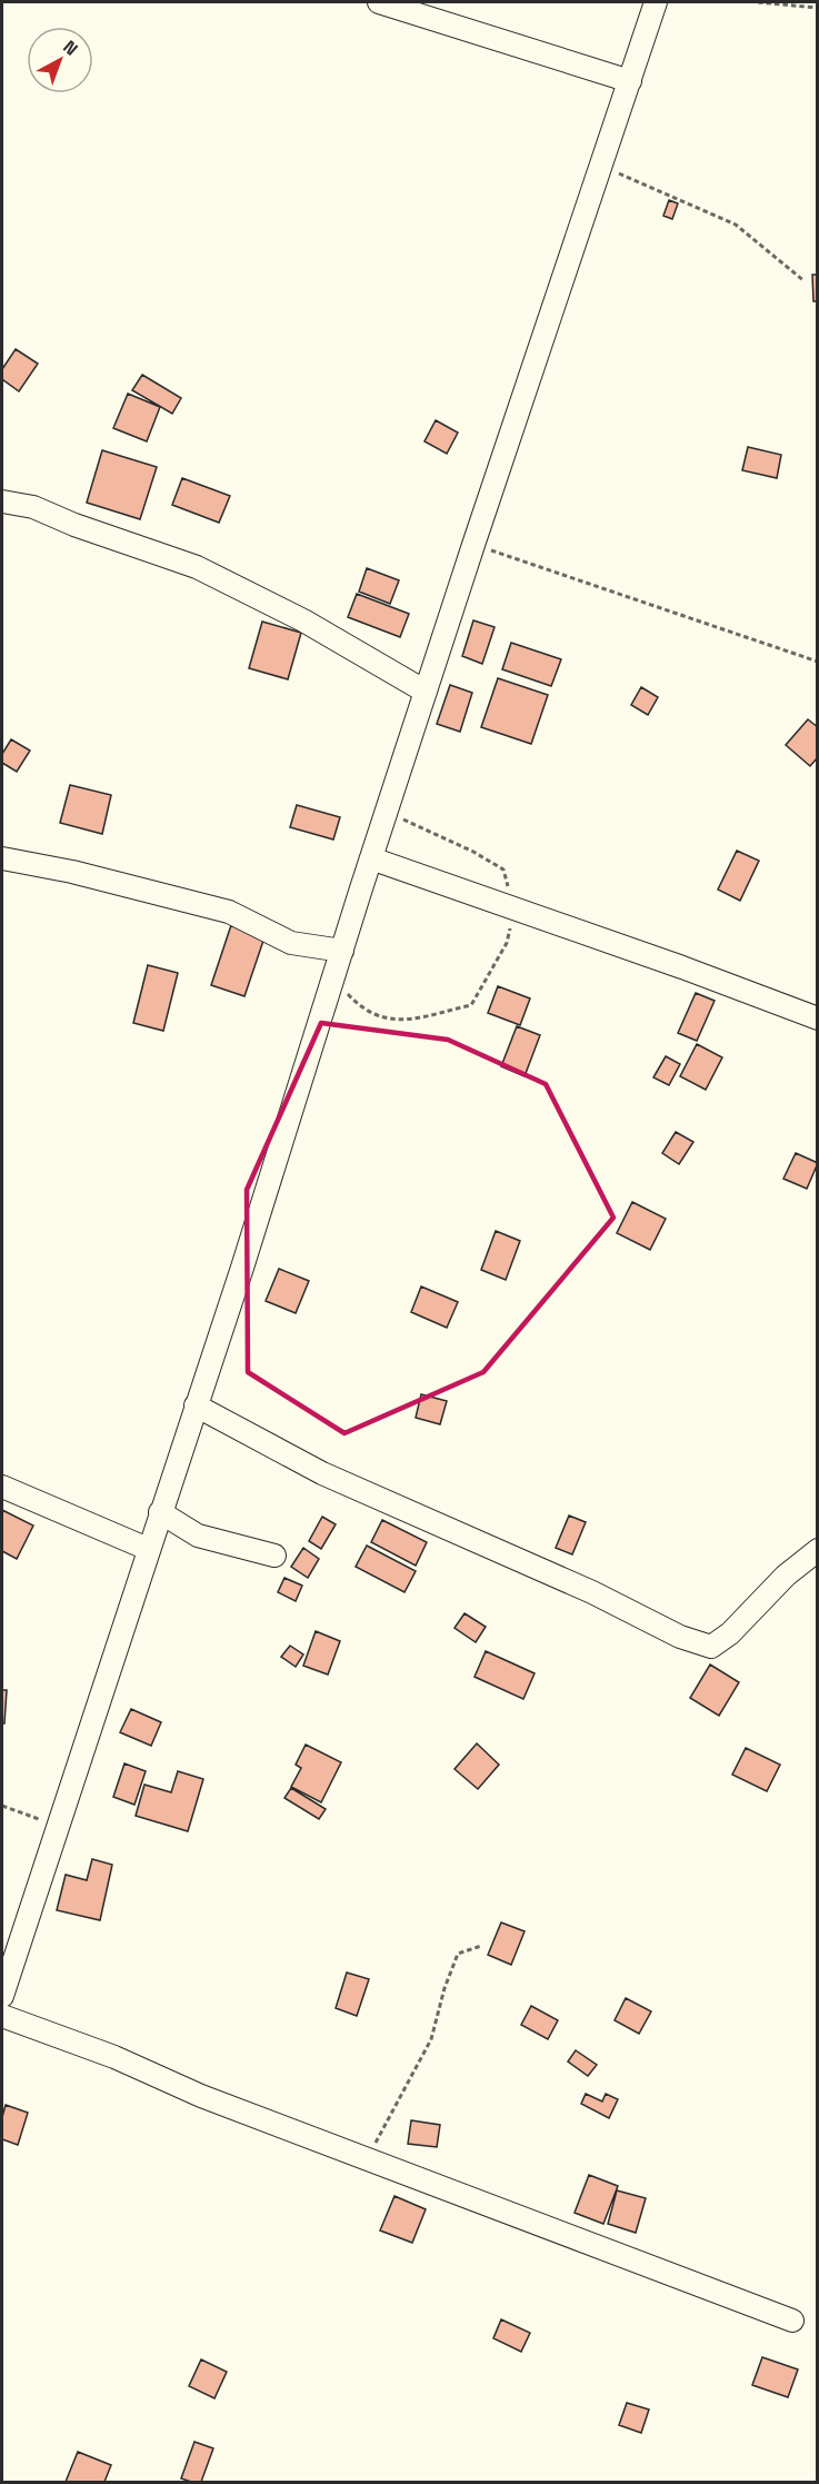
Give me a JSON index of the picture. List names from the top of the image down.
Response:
{
  "north": "top right"
}
